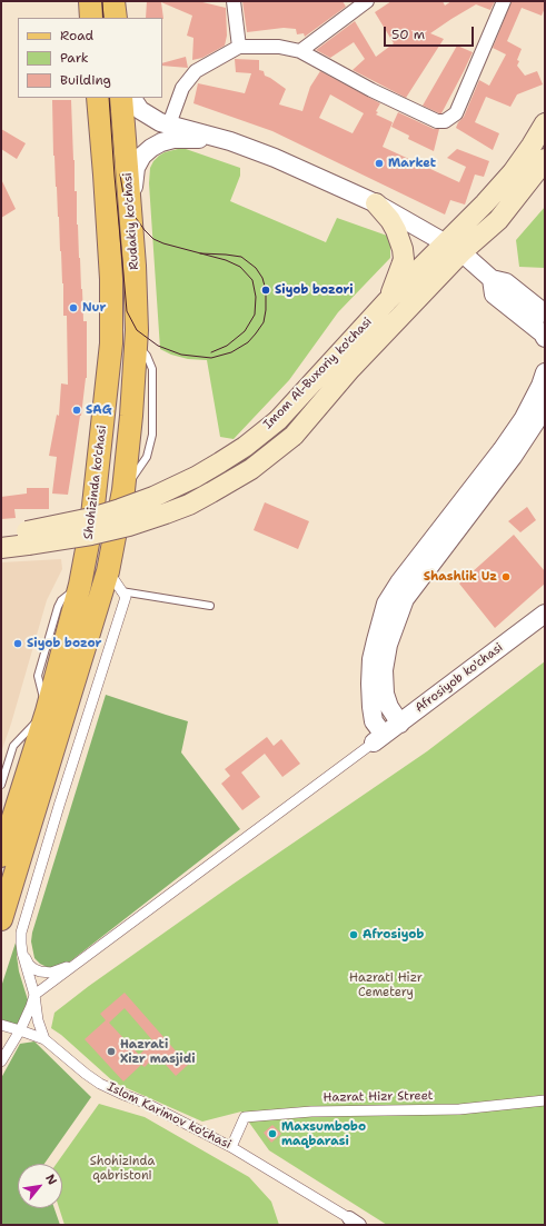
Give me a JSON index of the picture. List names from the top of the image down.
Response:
{
  "streets": {
    "main road": ["Rudakiy ko'chasi", "Imom Al-Buxoriy ko'chasi", "Shohizinda ko'chasi"],
    "street": ["Afrosiyob ko'chasi", "Hazrat Hizr Street", "Islom Karimov ko'chasi"]
  },
  "crossings": [
    ["Rudakiy ko'chasi", "Shohizinda ko'chasi"],
    ["Hazrat Hizr Street", "Islom Karimov ko'chasi"]
  ],
  "parks": ["Hazrati Hizr Cemetery", "Shohizinda qabristoni"],
  "places": [
    "Market",
    "Siyob bozori",
    "Nur",
    "SAG",
    "Shashlik Uz",
    "Siyob bozor",
    "Afrosiyob",
    "Hazrati Xizr masjidi",
    "Maxsumbobo maqbarasi"
  ],
  "legend": ["Road", "Park", "Building"],
  "scale_bar": "50 m",
  "north": "top right"
}
